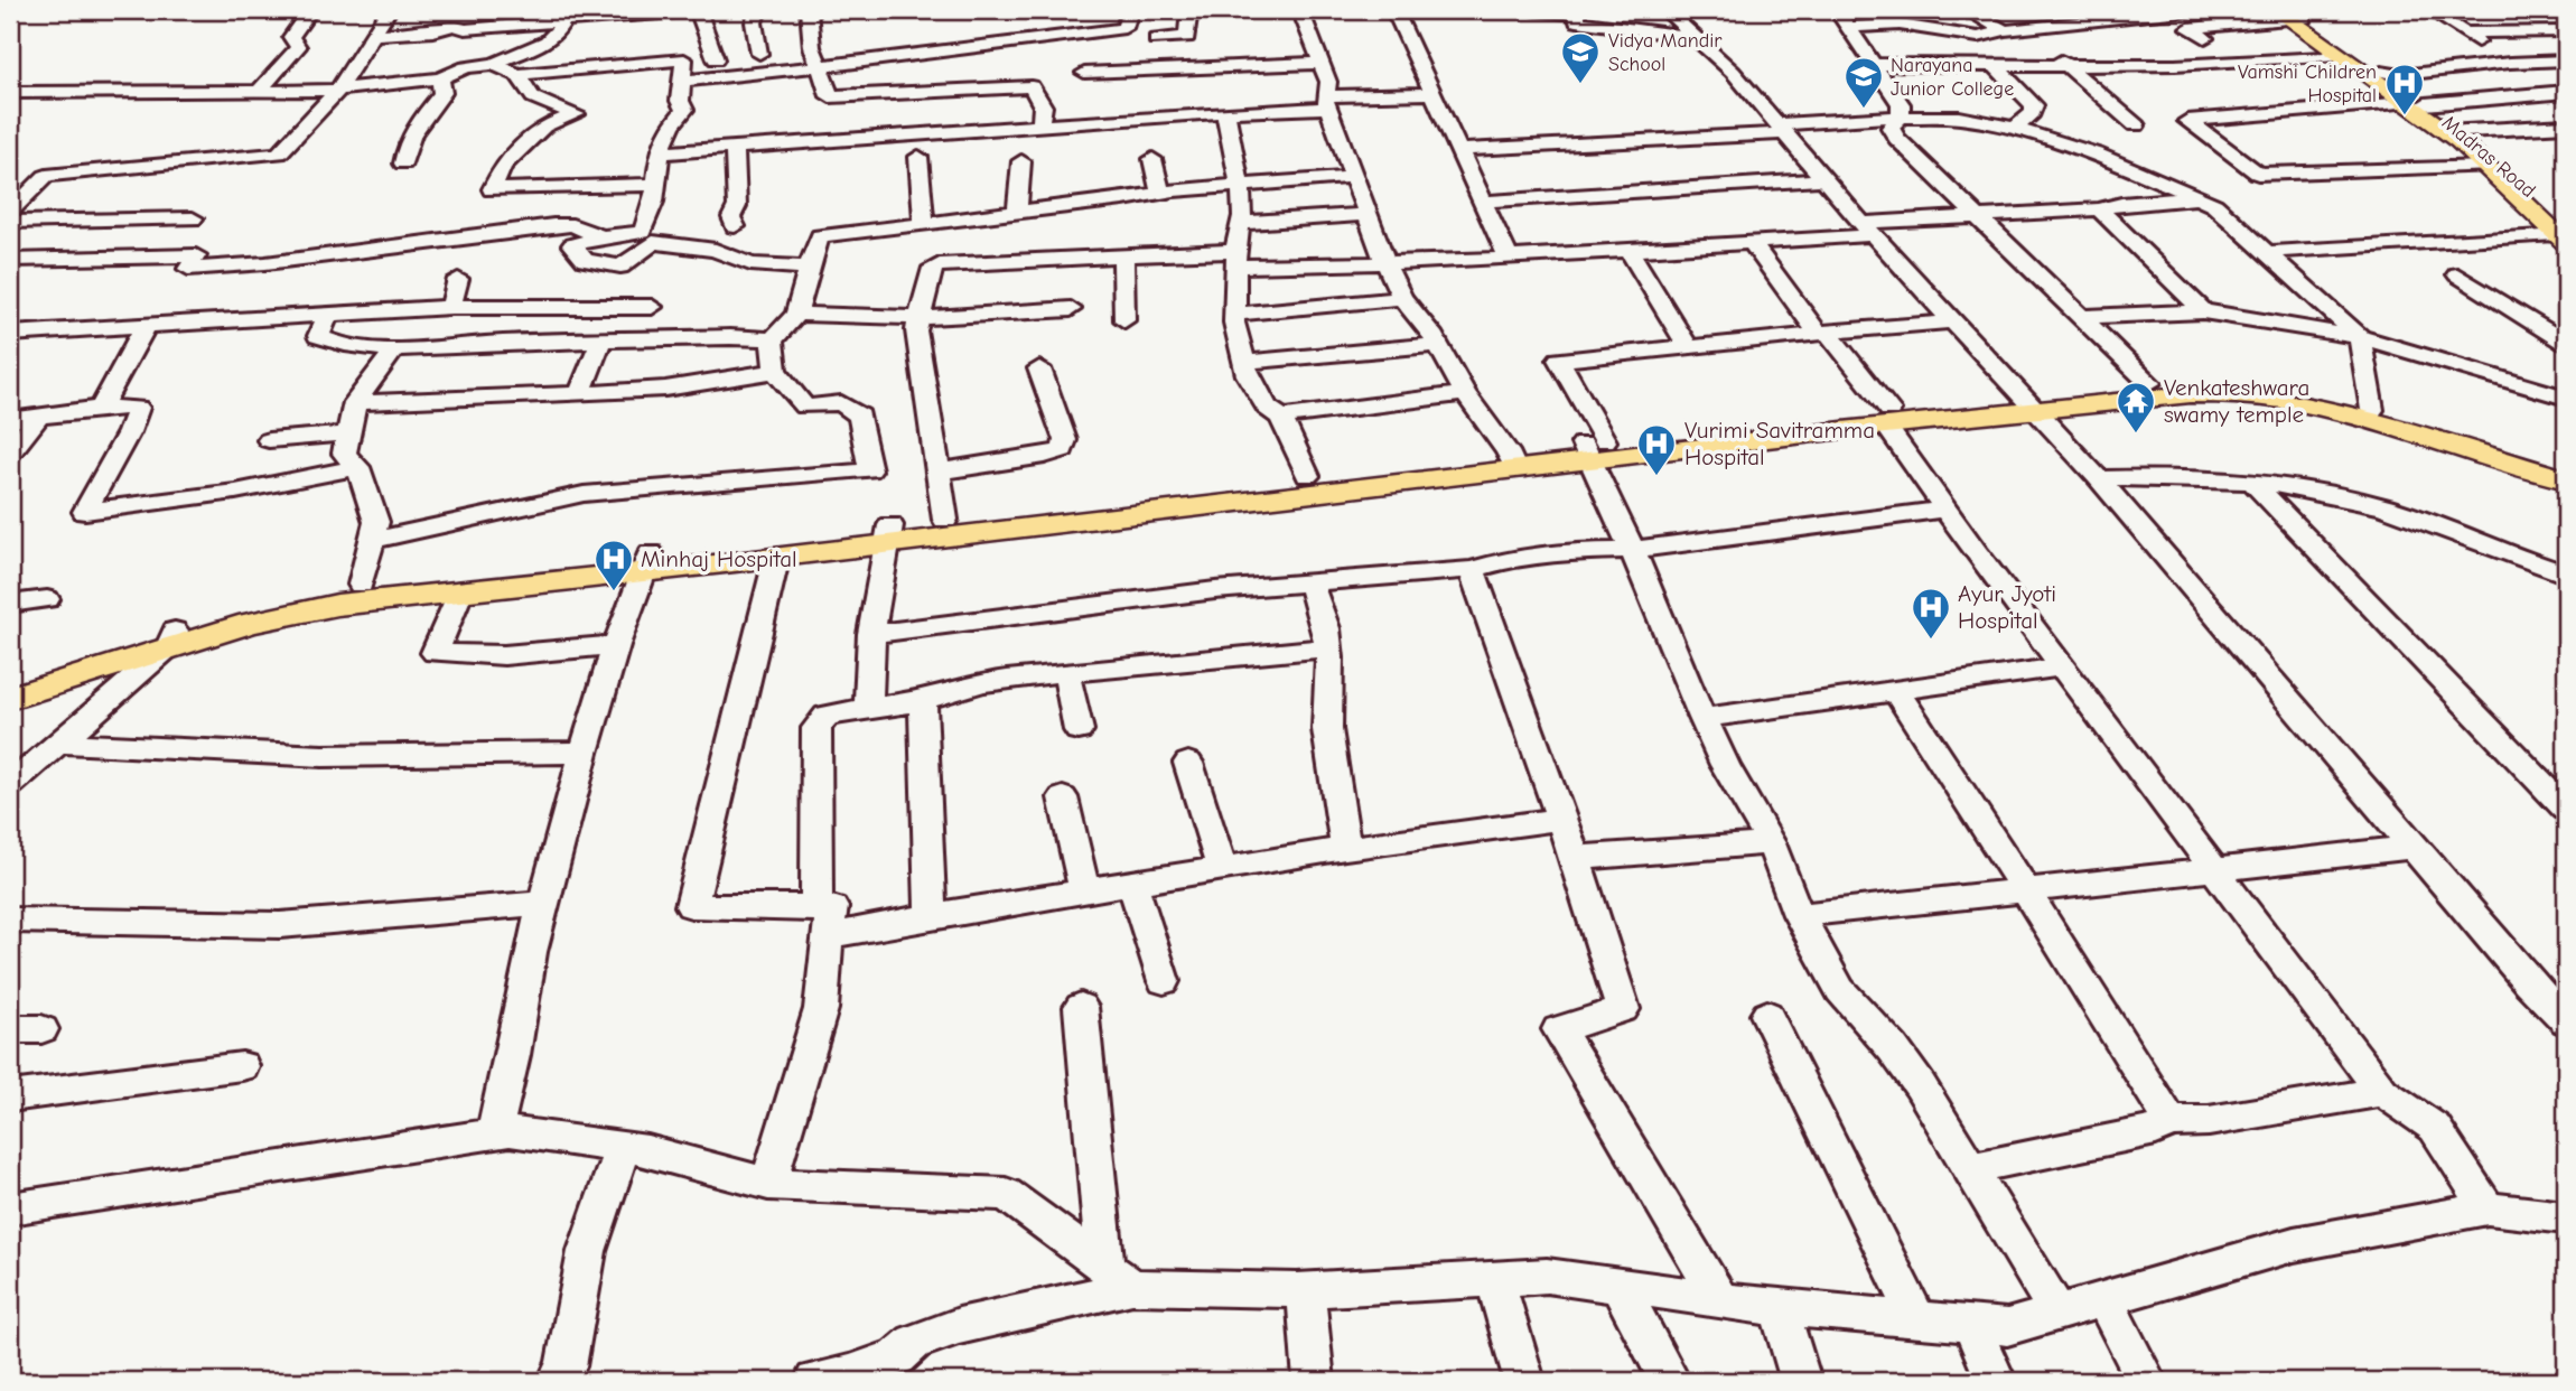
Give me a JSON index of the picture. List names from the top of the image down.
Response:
{
  "streets": {
    "main road": ["Madras Road"]
  },
  "places": {
    "school or university": ["Vidya Mandir School", "Narayana Junior College"],
    "hospital": [
      "Vamshi Children Hospital",
      "Vurimi Savitramma Hospital",
      "Minhaj Hospital",
      "Ayur Jyoti Hospital"
    ],
    "temple": ["Venkateshwara swamy temple"]
  }
}
